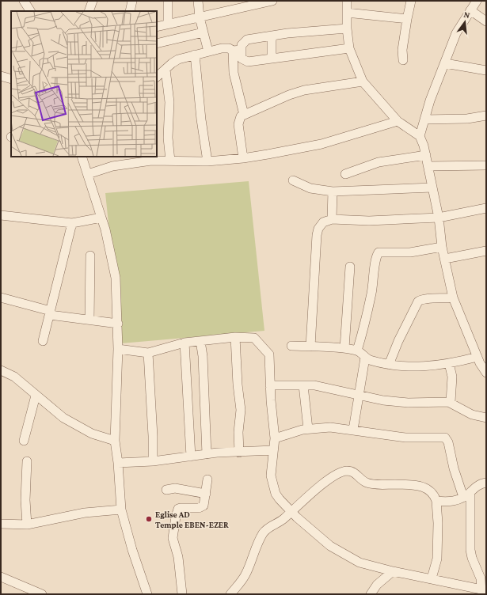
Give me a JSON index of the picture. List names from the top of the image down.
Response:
{
  "places": ["Eglise AD Temple EBEN-EZER"],
  "north": "top"
}
